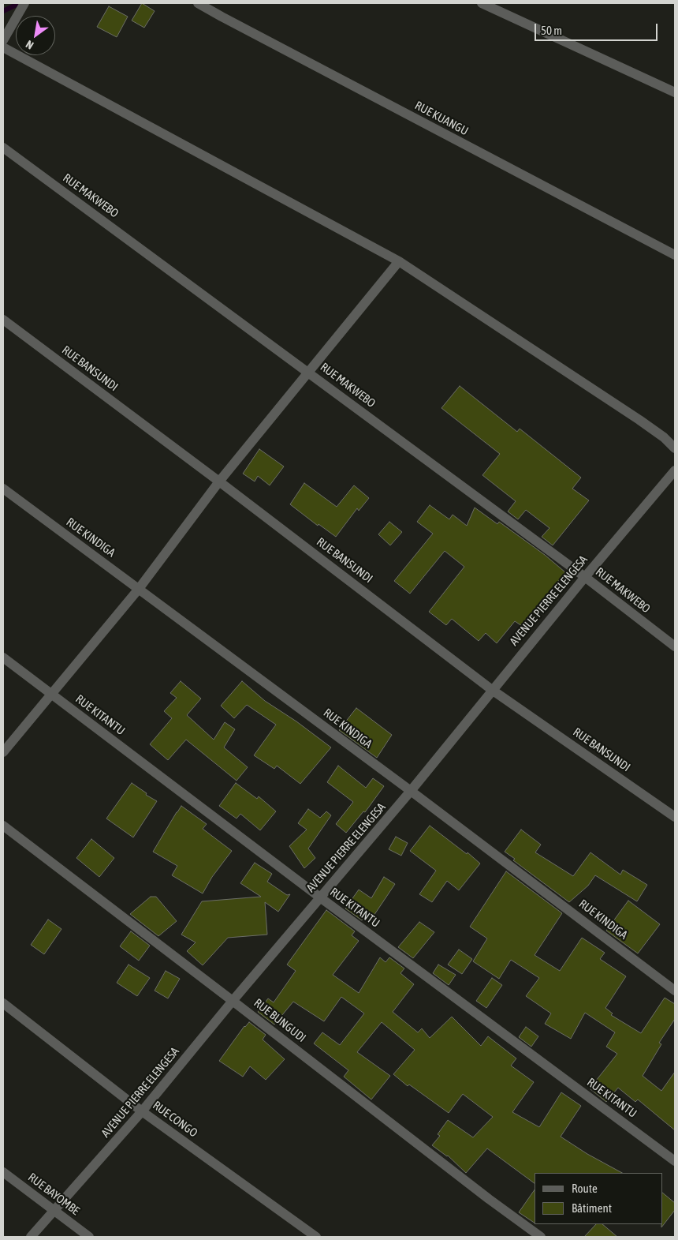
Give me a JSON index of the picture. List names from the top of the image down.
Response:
{
  "streets": {
    "street": [
      "RUE KUANGU",
      "RUE MAKWEBO",
      "RUE BANSUNDI",
      "RUE KINDIGA",
      "AVENUE PIERRE ELENGESA",
      "RUE KITANTU",
      "RUE BUNGUDI",
      "RUE CONGO",
      "RUE BAYOMBE"
    ]
  },
  "crossings": [
    ["RUE MAKWEBO", "AVENUE PIERRE ELENGESA"],
    ["RUE BANSUNDI", "AVENUE PIERRE ELENGESA"],
    ["RUE KINDIGA", "AVENUE PIERRE ELENGESA"],
    ["AVENUE PIERRE ELENGESA", "RUE KITANTU"],
    ["AVENUE PIERRE ELENGESA", "RUE BUNGUDI"],
    ["AVENUE PIERRE ELENGESA", "RUE CONGO"],
    ["AVENUE PIERRE ELENGESA", "RUE BAYOMBE"]
  ],
  "legend": ["Route", "Bâtiment"],
  "scale_bar": "50 m",
  "north": "bottom left"
}
